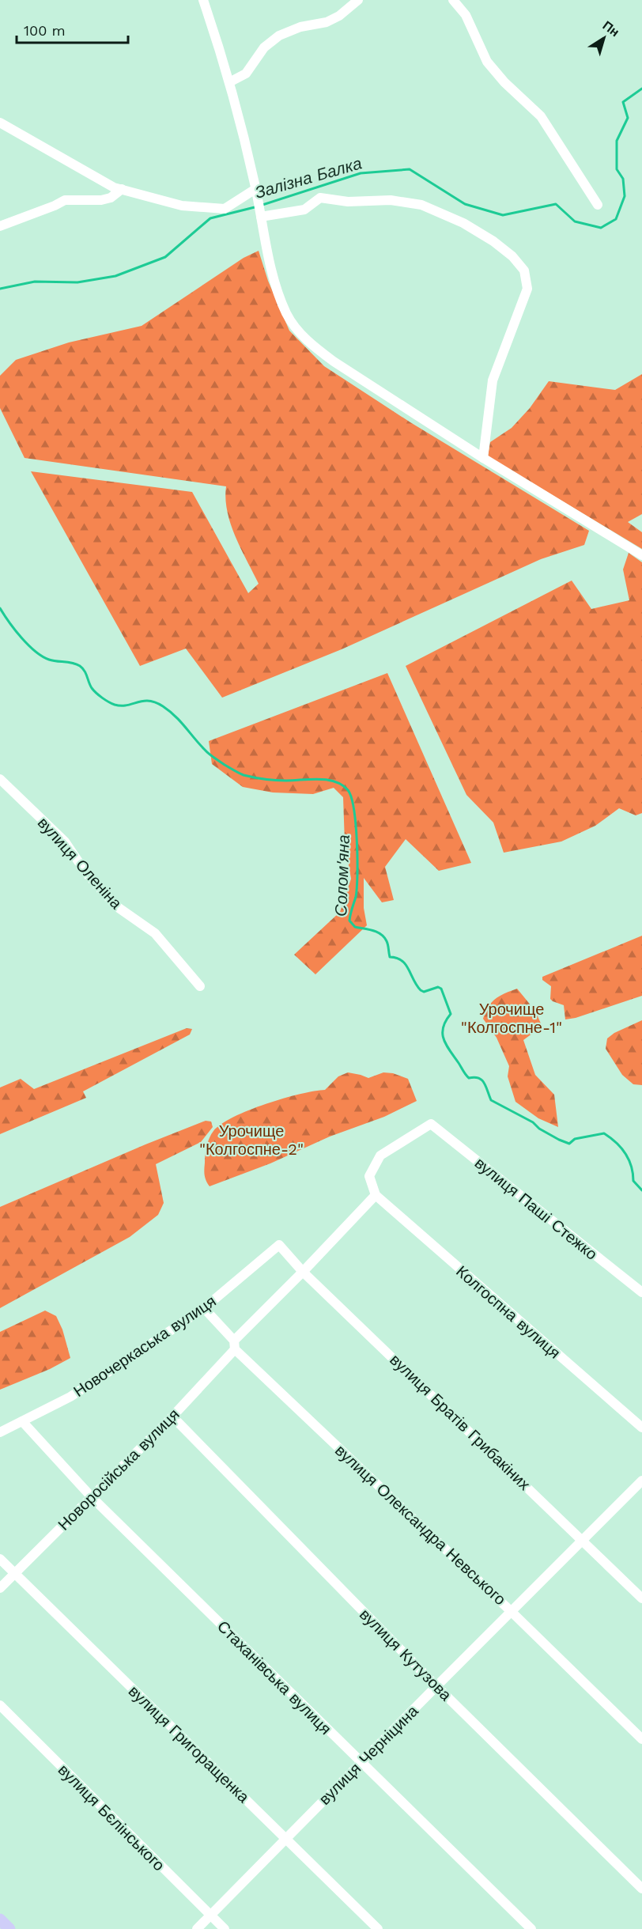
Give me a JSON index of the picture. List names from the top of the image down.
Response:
{
  "streets": {
    "street": [
      "вулиця Оленіна",
      "вулиця Паші Стежко",
      "Колгоспна вулиця",
      "Новочеркаська вулиця",
      "вулиця Братів Грибакіних",
      "Новоросійська вулиця",
      "вулиця Олександра Невського",
      "вулиця Кутузова",
      "Стаханівська вулиця",
      "вулиця Григоращенка",
      "вулиця Черніцина",
      "вулиця Бєлінського"
    ]
  },
  "crossings": [
    ["вулиця Паші Стежко", "Колгоспна вулиця"],
    ["вулиця Паші Стежко", "Новоросійська вулиця"],
    ["Колгоспна вулиця", "Новоросійська вулиця"],
    ["Новочеркаська вулиця", "вулиця Братів Грибакіних"],
    ["Новочеркаська вулиця", "вулиця Олександра Невського"],
    ["Новочеркаська вулиця", "Стаханівська вулиця"],
    ["вулиця Братів Грибакіних", "Новоросійська вулиця"],
    ["вулиця Братів Грибакіних", "вулиця Черніцина"],
    ["Новоросійська вулиця", "вулиця Олександра Невського"],
    ["Новоросійська вулиця", "вулиця Кутузова"],
    ["Новоросійська вулиця", "Стаханівська вулиця"],
    ["Новоросійська вулиця", "вулиця Григоращенка"],
    ["вулиця Олександра Невського", "вулиця Черніцина"],
    ["вулиця Кутузова", "вулиця Черніцина"],
    ["Стаханівська вулиця", "вулиця Черніцина"],
    ["вулиця Григоращенка", "вулиця Черніцина"],
    ["вулиця Черніцина", "вулиця Бєлінського"]
  ],
  "water": ["Залізна Балка", "Солом'яна"],
  "parks": ["Урочище \"Колгоспне-1\"", "Урочище \"Колгоспне-2\""],
  "scale_bar": "100 m",
  "north": "top right"
}
